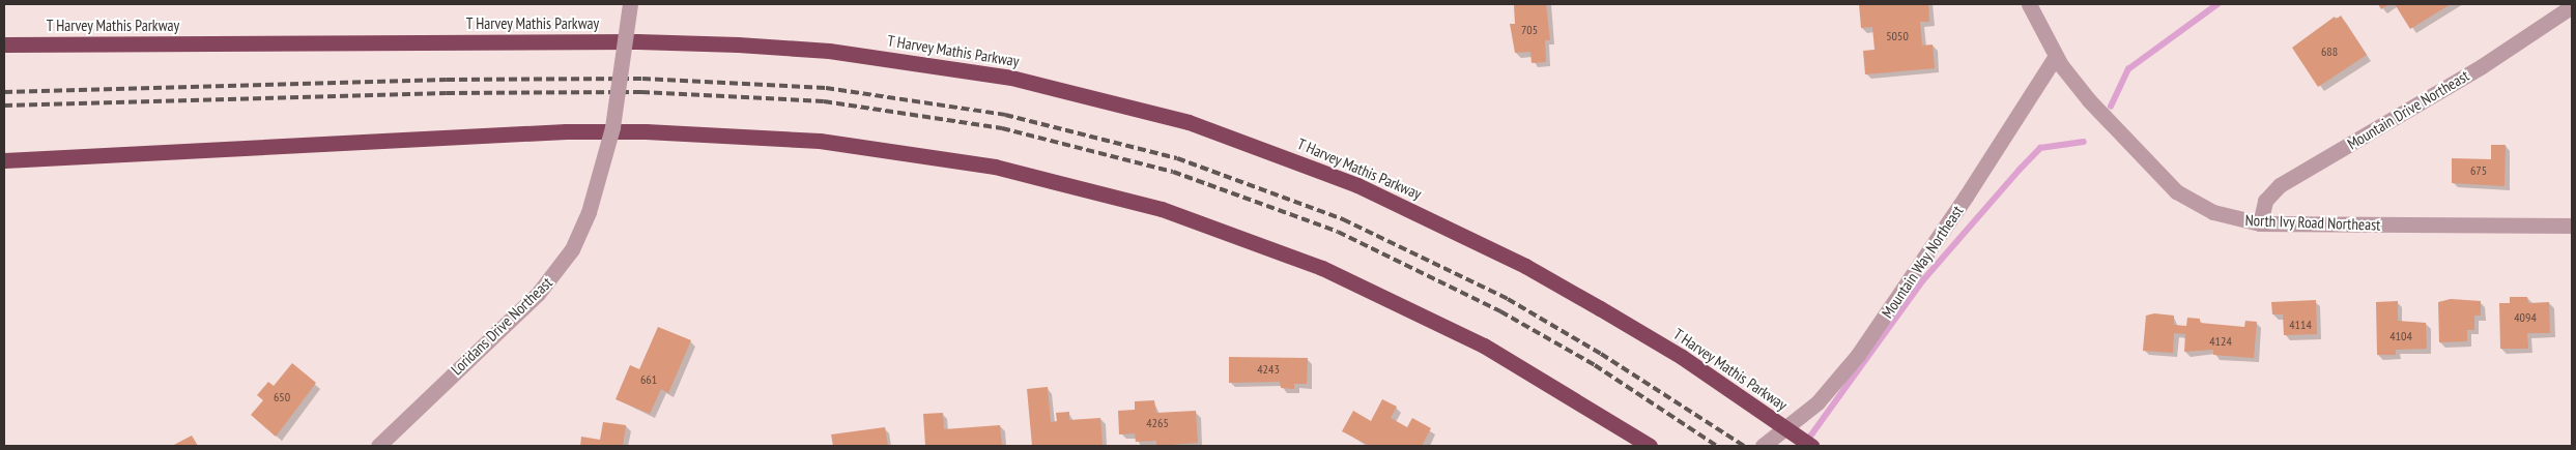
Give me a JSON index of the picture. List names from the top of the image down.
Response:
{
  "streets": {
    "highway": ["T Harvey Mathis Parkway"],
    "street": [
      "Mountain Drive Northeast",
      "North Ivy Road Northeast",
      "Mountain Way Northeast",
      "Loridans Drive Northeast"
    ]
  },
  "crossings": [
    ["Mountain Drive Northeast", "North Ivy Road Northeast"],
    ["North Ivy Road Northeast", "Mountain Way Northeast"]
  ],
  "house_numbers": [
    "705",
    "5050",
    "688",
    "675",
    "4094",
    "4114",
    "4104",
    "4124",
    "4243",
    "661",
    "650",
    "4265"
  ]
}
